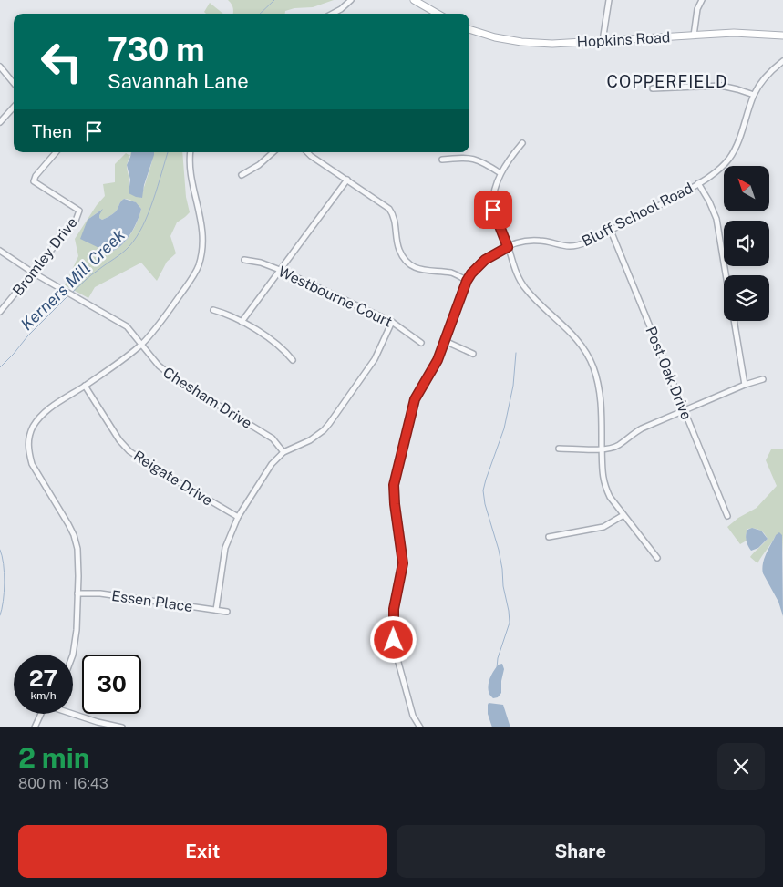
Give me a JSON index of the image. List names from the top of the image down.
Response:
{
  "streets": {
    "main road": ["Hopkins Road"],
    "street": [
      "Bluff School Road",
      "Bromley Drive",
      "Westbourne Court",
      "Post Oak Drive",
      "Chesham Drive",
      "Reigate Drive",
      "Essen Place"
    ]
  },
  "crossings": [
    ["Bluff School Road", "Post Oak Drive"],
    ["Bromley Drive", "Chesham Drive"]
  ],
  "districts": ["COPPERFIELD"],
  "water": ["Kerners Mill Creek"],
  "north": "top left",
  "page": {
    "turn": ["730 m", "Savannah Lane"],
    "then": "Then",
    "speed": "27 km/h",
    "limit": "30",
    "heading": ["2 min", "800 m · 16:43"],
    "buttons": ["Exit", "Share"]
  }
}
